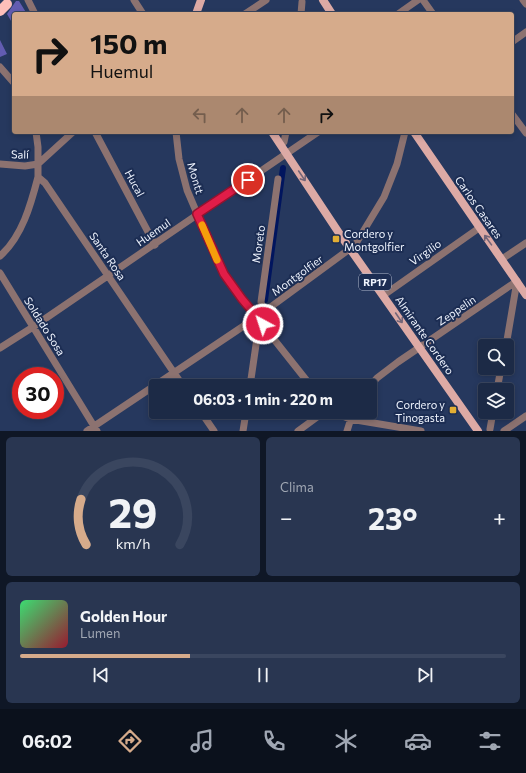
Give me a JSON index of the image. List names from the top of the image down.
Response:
{
  "streets": {
    "main road": ["Carlos Casares", "RP17", "Almirante Cordero"],
    "street": [
      "Salí",
      "Montt",
      "Hucal",
      "Huemul",
      "Moreto",
      "Virgilio",
      "Santa Rosa",
      "Montgolfier",
      "Zeppelin",
      "Soldado Sosa"
    ]
  },
  "crossings": [
    ["Montt", "Huemul"],
    ["Montt", "Montgolfier"],
    ["Hucal", "Huemul"],
    ["Carlos Casares", "Virgilio"],
    ["Carlos Casares", "Zeppelin"],
    ["Huemul", "Santa Rosa"],
    ["Huemul", "Soldado Sosa"],
    ["Huemul", "Almirante Cordero"],
    ["Moreto", "Montgolfier"],
    ["Virgilio", "Almirante Cordero"],
    ["Santa Rosa", "Montgolfier"],
    ["Montgolfier", "Soldado Sosa"],
    ["Montgolfier", "Almirante Cordero"],
    ["Zeppelin", "Almirante Cordero"]
  ],
  "one_way": ["Almirante Cordero"],
  "places": {
    "transit": ["Cordero y Montgolfier", "Cordero y Tinogasta"]
  },
  "page": {
    "turn": ["150 m", "Huemul"],
    "limit": "30",
    "trip": "06:03 · 1 min · 220 m",
    "tile": "Clima",
    "heat": ["−", "23°", "+"],
    "song": ["Golden Hour", "Lumen"],
    "tabs": "06:02",
    "gauge": ["29", "km/h"]
  }
}
